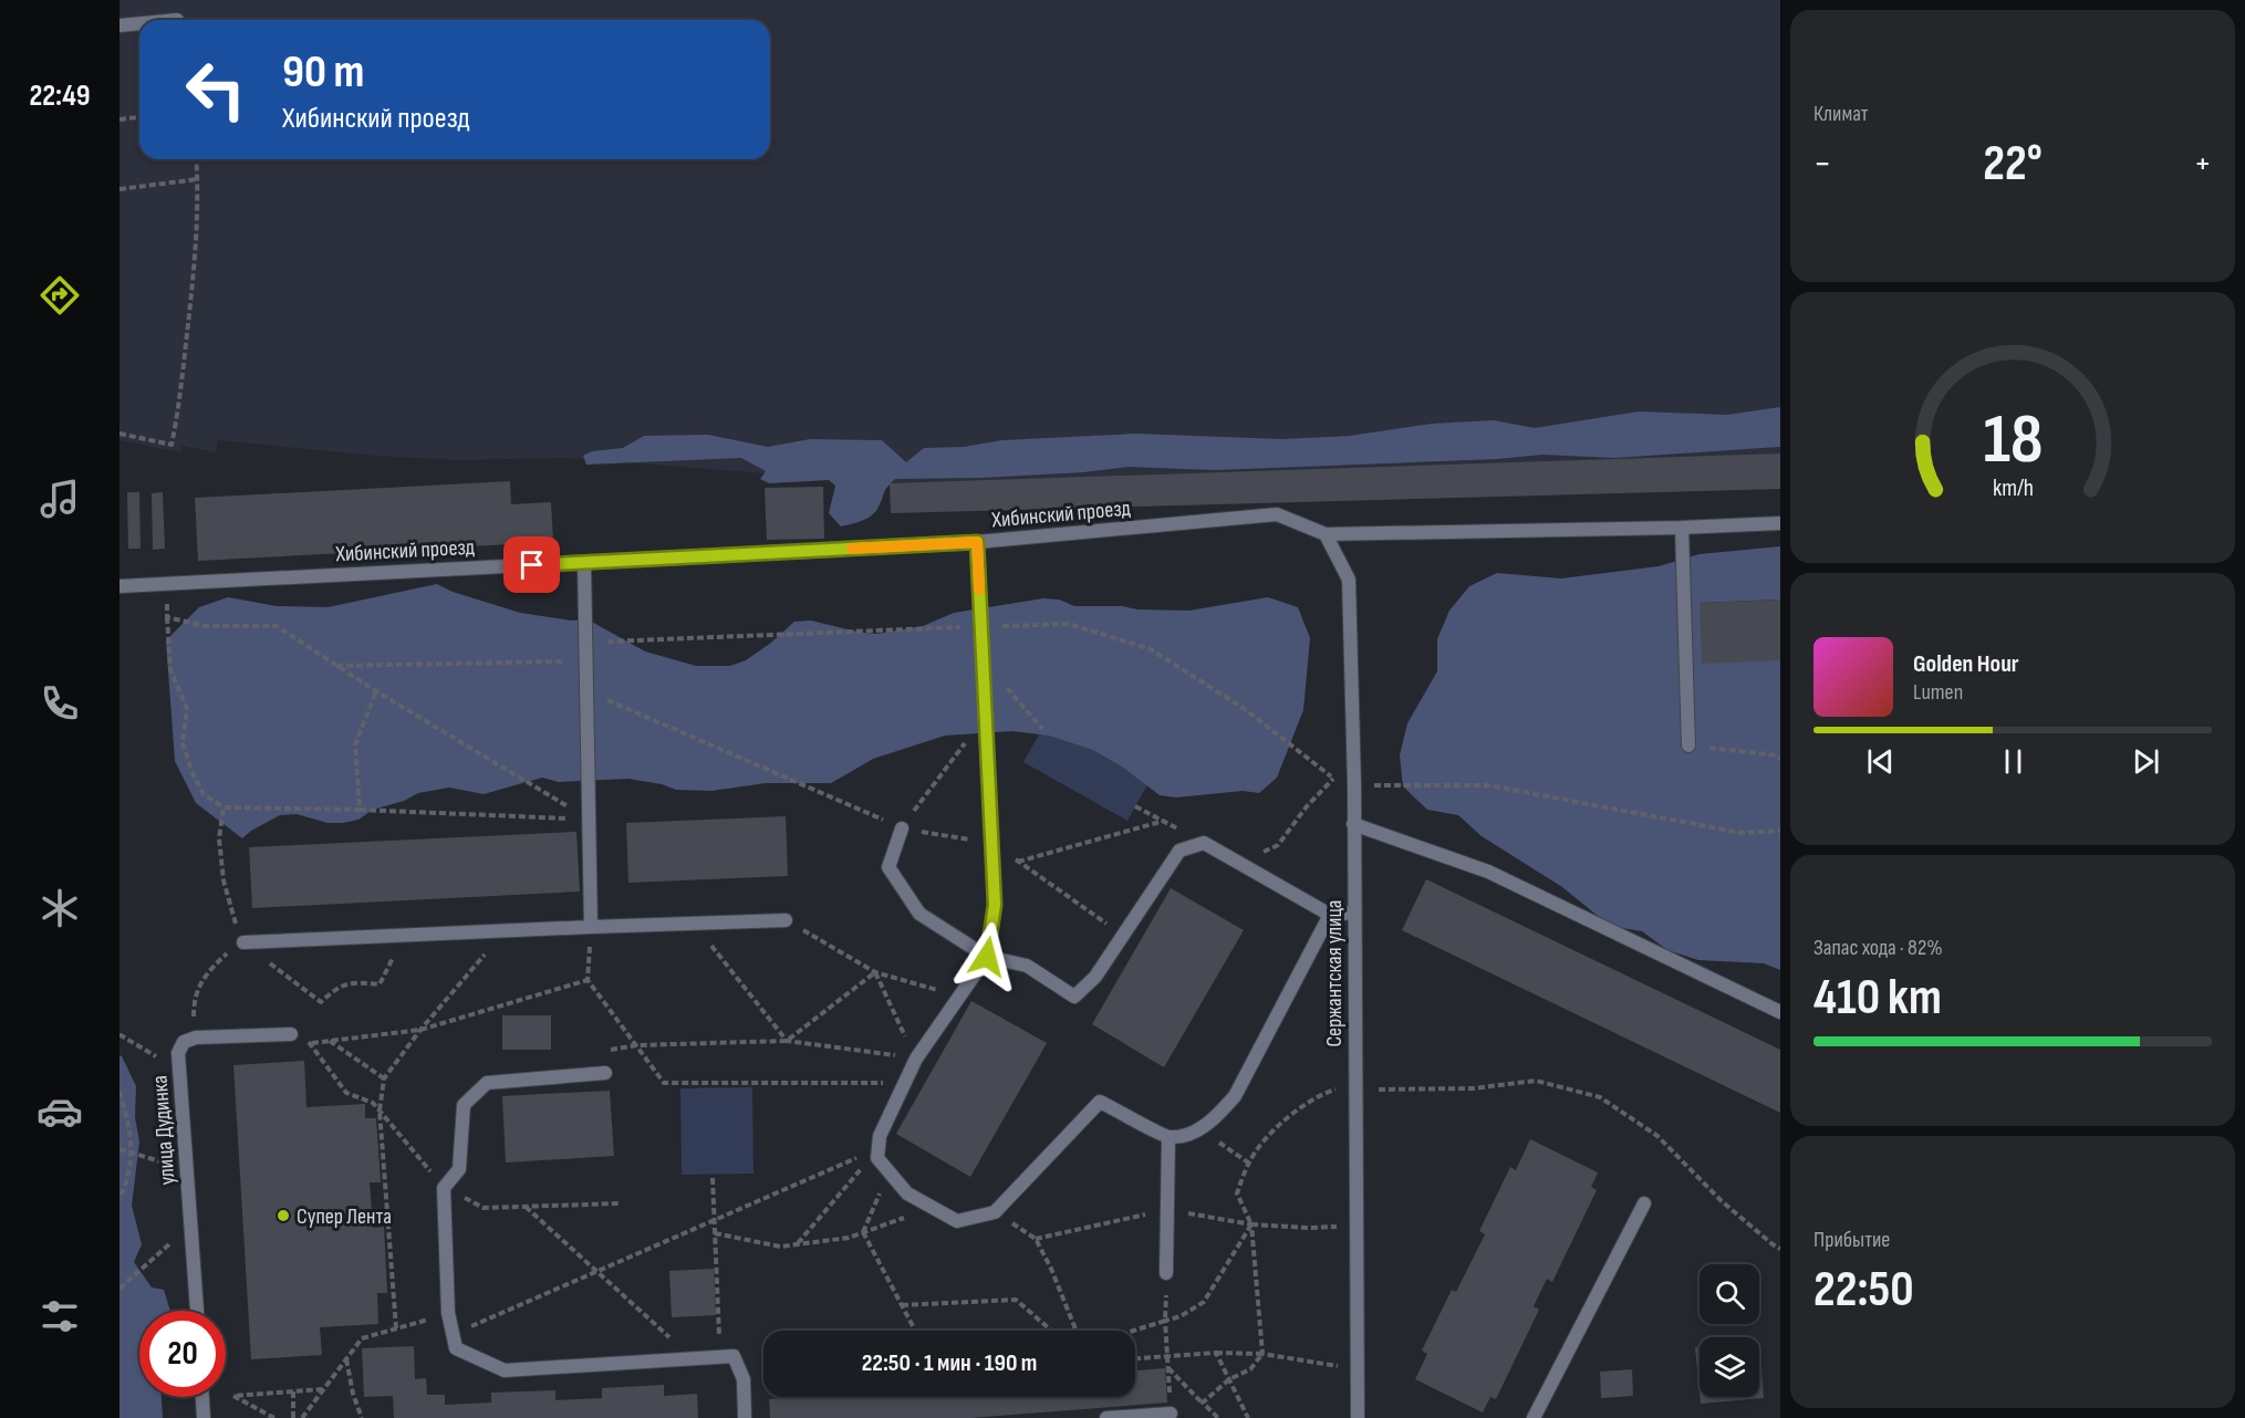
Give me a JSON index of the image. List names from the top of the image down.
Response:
{
  "streets": {
    "street": ["Хибинский проезд", "Сержантская улица", "улица Дудинка"]
  },
  "crossings": [
    ["Хибинский проезд", "Сержантская улица"]
  ],
  "places": ["Супер Лента"],
  "page": {
    "tabs": "22:49",
    "tile": [
      "Климат",
      ["Запас хода · 82%", "410 km"],
      ["Прибытие", "22:50"]
    ],
    "turn": ["90 m", "Хибинский проезд"],
    "heat": ["−", "22°", "+"],
    "song": ["Golden Hour", "Lumen"],
    "limit": "20",
    "trip": "22:50 · 1 мин · 190 m",
    "gauge": ["18", "km/h"]
  }
}
